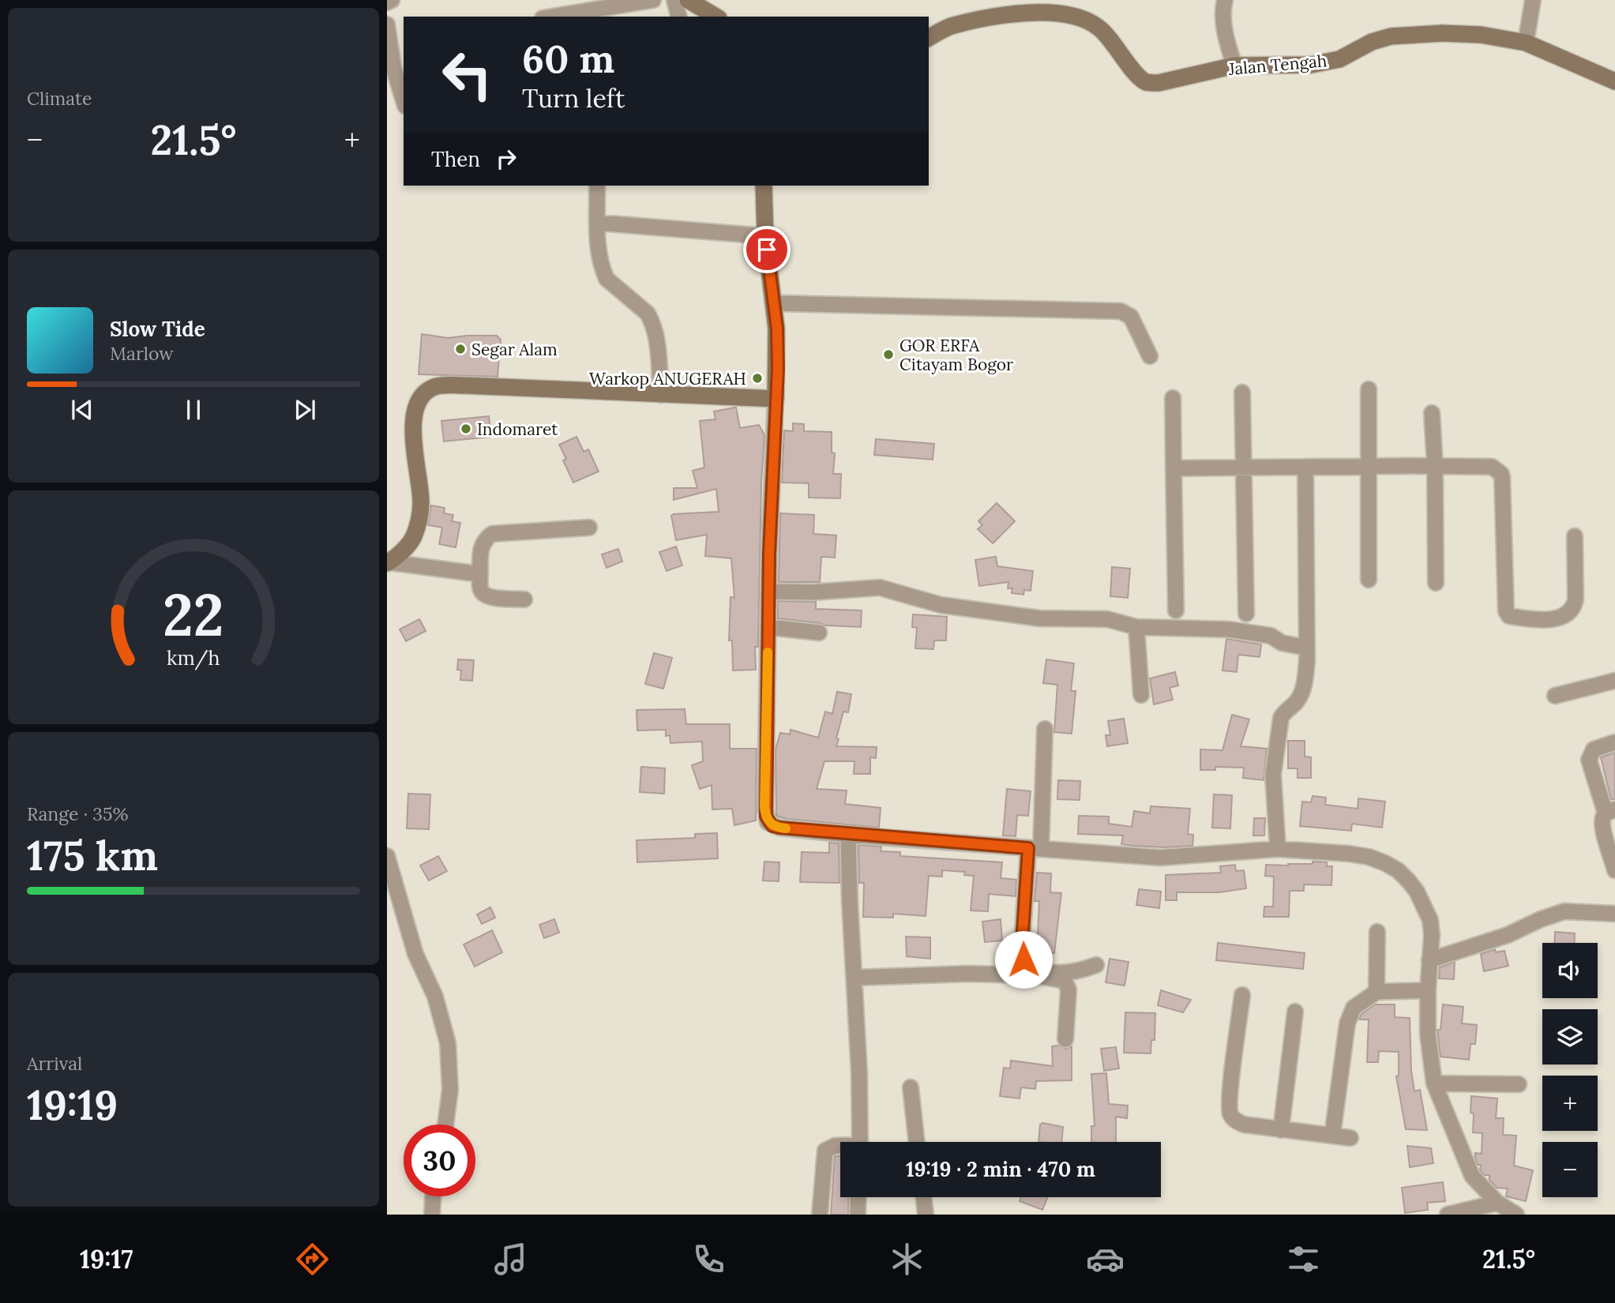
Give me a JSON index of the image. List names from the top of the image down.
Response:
{
  "streets": {
    "main road": ["Jalan Tengah"]
  },
  "places": [
    "Segar Alam",
    "GOR ERFA Citayam Bogor",
    "Warkop ANUGERAH",
    "Indomaret"
  ],
  "page": {
    "tile": [
      "Climate",
      ["Range · 35%", "175 km"],
      ["Arrival", "19:19"]
    ],
    "turn": ["60 m", "Turn left"],
    "heat": ["−", "21.5°", "+"],
    "then": "Then",
    "song": ["Slow Tide", "Marlow"],
    "map_buttons": ["+", "−"],
    "limit": "30",
    "trip": "19:19 · 2 min · 470 m",
    "tabs": ["19:17", "21.5°"],
    "gauge": ["22", "km/h"]
  }
}
